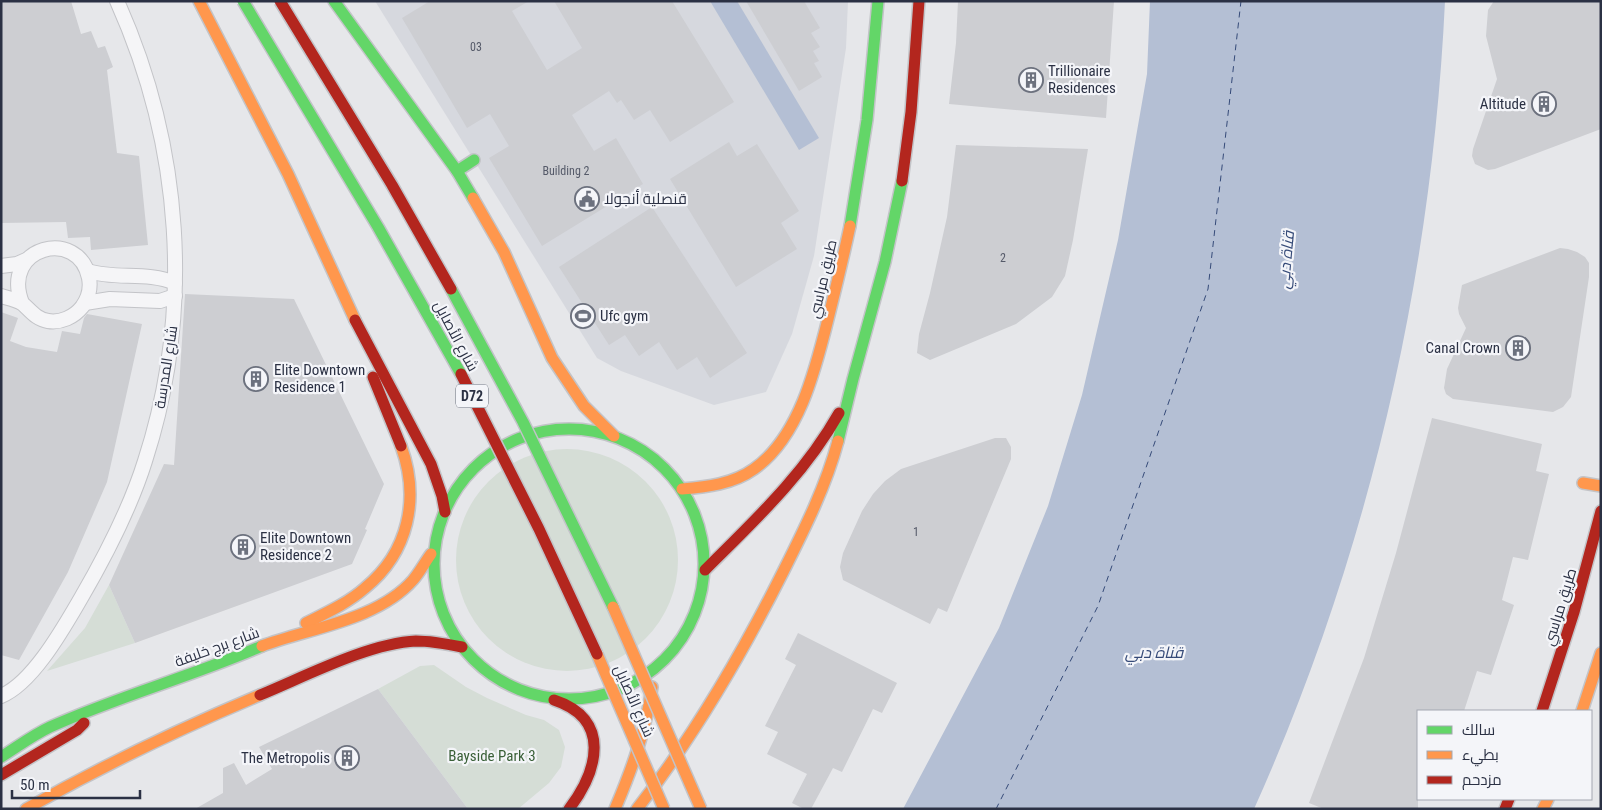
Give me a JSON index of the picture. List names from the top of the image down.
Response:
{
  "streets": {
    "main road": [
      "طريق مراسي",
      "شارع الأصايل",
      "D72",
      "شارع برج خليفة"
    ],
    "street": ["شارع المدرسة"]
  },
  "water": ["قناة دبي"],
  "parks": ["Bayside Park 3"],
  "places": {
    "building": [
      "Trillionaire Residences",
      "Altitude",
      "Canal Crown",
      "Elite Downtown Residence 1",
      "Elite Downtown Residence 2",
      "The Metropolis"
    ],
    "public building": ["قنصلية أنجولا"],
    "sports": ["Ufc gym"]
  },
  "house_numbers": [
    "03",
    "Building 2",
    "2",
    "1"
  ],
  "legend": ["سالك", "بطيء", "مزدحم"],
  "scale_bar": "50 m"
}
